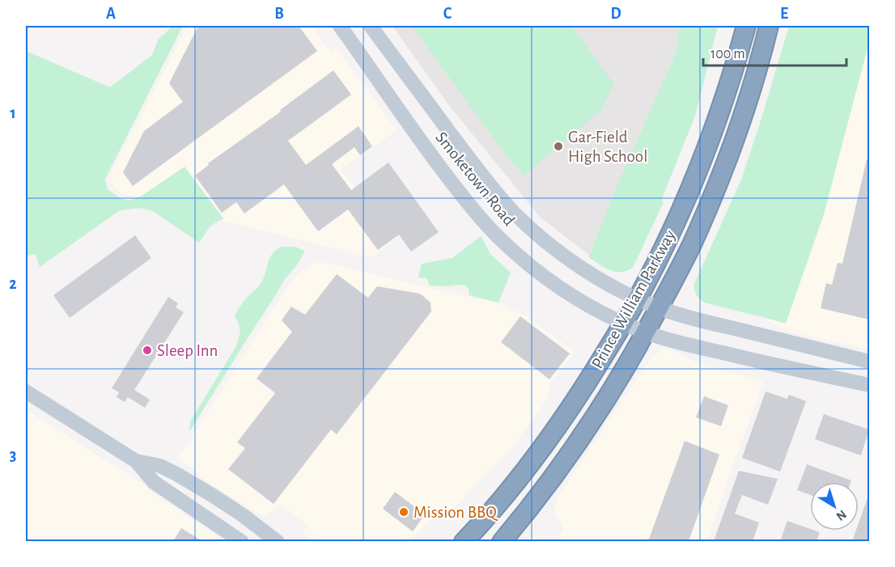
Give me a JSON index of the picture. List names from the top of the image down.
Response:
{
  "streets": {
    "highway": ["Prince William Parkway"],
    "main road": ["Smoketown Road"]
  },
  "crossings": [
    ["Smoketown Road", "Prince William Parkway"]
  ],
  "places": ["Gar-Field High School", "Sleep Inn", "Mission BBQ"],
  "scale_bar": "100 m",
  "north": "bottom right",
  "grid": {
    "columns": [
      "A",
      "B",
      "C",
      "D",
      "E"
    ],
    "rows": ["1", "2", "3"]
  }
}
